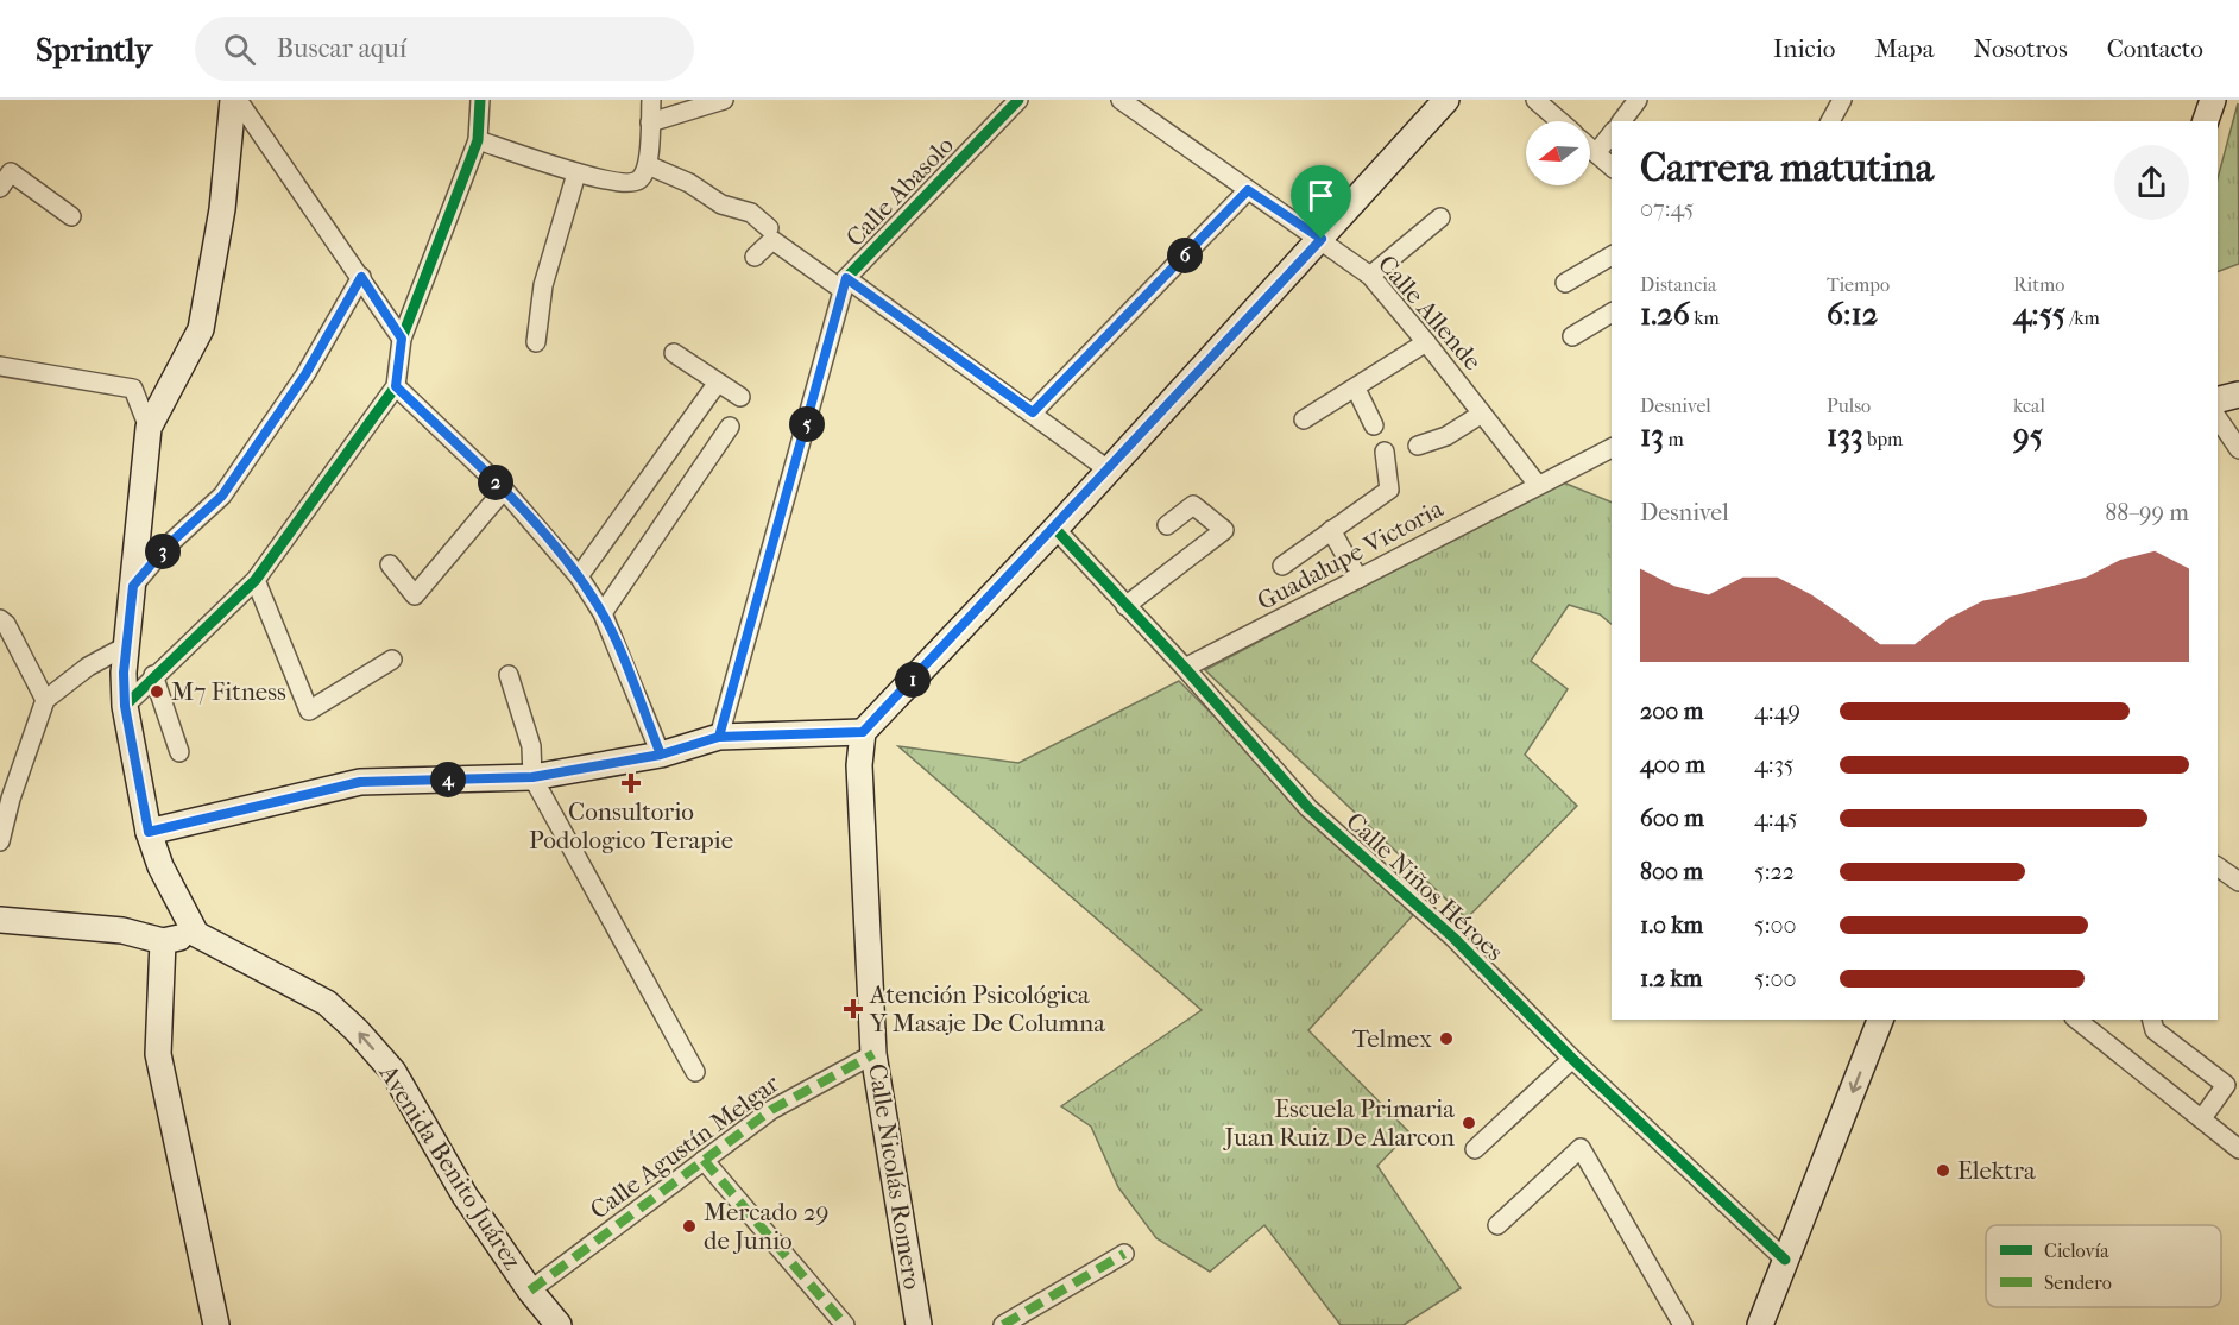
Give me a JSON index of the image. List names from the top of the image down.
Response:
{
  "streets": {
    "main road": ["Avenida Benito Juárez", "Calle Nicolás Romero"],
    "street": [
      "Calle Abasolo",
      "Calle Allende",
      "Guadalupe Victoria",
      "Calle Niños Héroes",
      "Calle Agustín Melgar"
    ]
  },
  "crossings": [
    ["Calle Allende", "Guadalupe Victoria"],
    ["Guadalupe Victoria", "Calle Niños Héroes"],
    ["Calle Agustín Melgar", "Avenida Benito Juárez"],
    ["Calle Agustín Melgar", "Calle Nicolás Romero"]
  ],
  "one_way": ["Avenida Benito Juárez"],
  "places": {
    "other": [
      "M7 Fitness",
      "Telmex",
      "Escuela Primaria Juan Ruiz De Alarcon",
      "Elektra",
      "Mercado 29 de Junio"
    ],
    "health": ["Consultorio Podologico Terapie", "Atención Psicológica Y Masaje De Columna"]
  },
  "legend": ["Ciclovía", "Sendero"],
  "north": "left",
  "page": {
    "header": "Sprintly",
    "search": "Buscar aquí",
    "nav": [
      "Inicio",
      "Mapa",
      "Nosotros",
      "Contacto"
    ],
    "heading": ["Carrera matutina", "07:45"],
    "pins": [
      "6",
      "5",
      "2",
      "3",
      "1",
      "4"
    ],
    "stats": [
      ["Distancia", "1.26 km"],
      ["Tiempo", "6:12"],
      ["Ritmo", "4:55 /km"],
      ["Desnivel", "13 m"],
      ["Pulso", "133 bpm"],
      ["kcal", "95"]
    ],
    "chart": ["Desnivel", "88–99 m"],
    "list": [
      {
        "name": "200 m",
        "note": "4:49"
      },
      {
        "name": "400 m",
        "note": "4:35"
      },
      {
        "name": "600 m",
        "note": "4:45"
      },
      {
        "name": "800 m",
        "note": "5:22"
      },
      {
        "name": "1.0 km",
        "note": "5:00"
      },
      {
        "name": "1.2 km",
        "note": "5:00"
      }
    ]
  }
}
